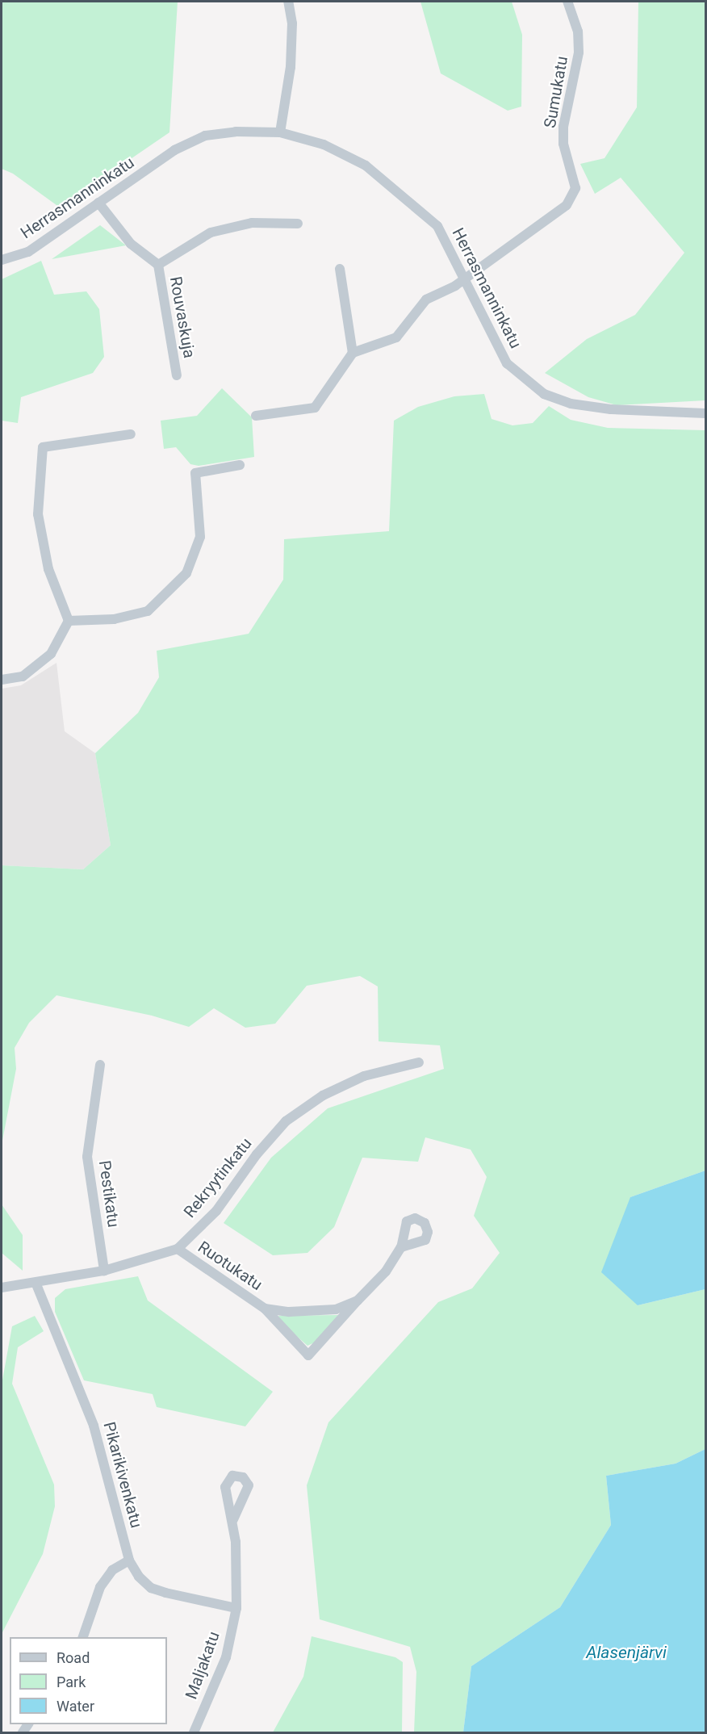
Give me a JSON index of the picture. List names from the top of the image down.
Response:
{
  "streets": {
    "street": [
      "Sumukatu",
      "Herrasmanninkatu",
      "Rouvaskuja",
      "Rekryytinkatu",
      "Pestikatu",
      "Ruotukatu",
      "Pikarikivenkatu",
      "Maljakatu"
    ]
  },
  "crossings": [
    ["Sumukatu", "Herrasmanninkatu"],
    ["Rekryytinkatu", "Pestikatu"],
    ["Rekryytinkatu", "Ruotukatu"],
    ["Rekryytinkatu", "Pikarikivenkatu"],
    ["Pikarikivenkatu", "Maljakatu"]
  ],
  "water": ["Alasenjärvi"],
  "legend": ["Road", "Park", "Water"]
}
